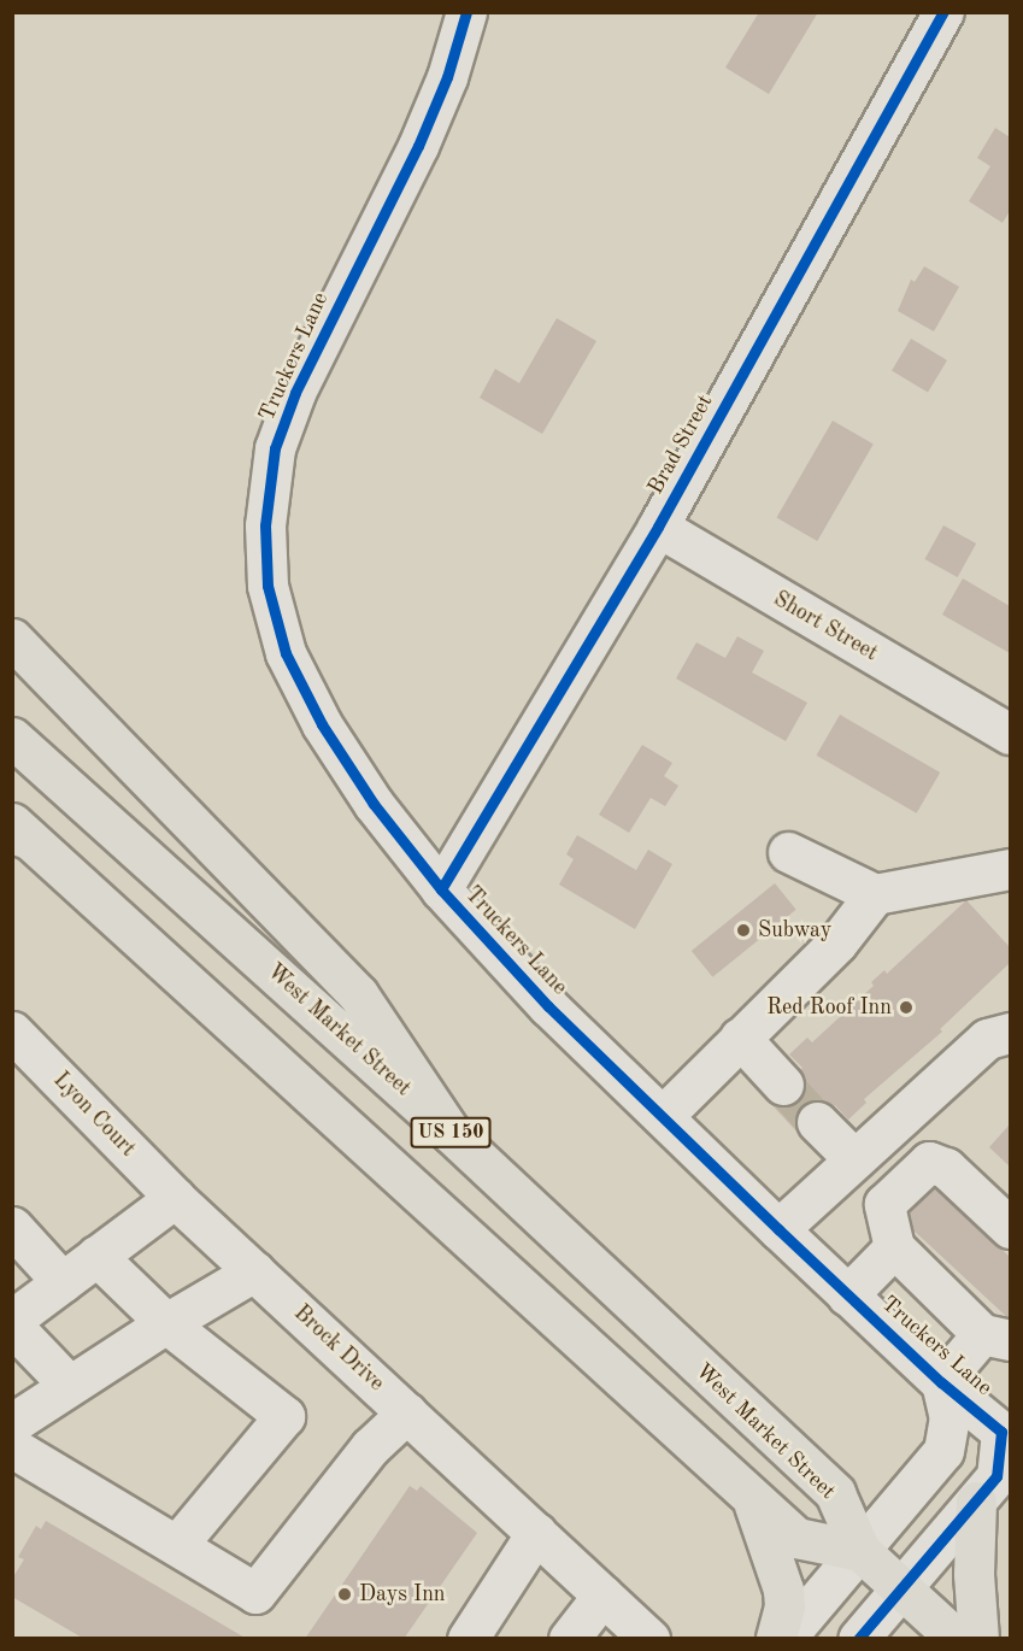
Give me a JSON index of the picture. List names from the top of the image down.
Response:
{
  "streets": {
    "main road": ["West Market Street", "US 150"],
    "street": [
      "Truckers Lane",
      "Brad Street",
      "Short Street",
      "Lyon Court",
      "Brock Drive"
    ]
  },
  "crossings": [
    ["Truckers Lane", "Brad Street"],
    ["Truckers Lane", "West Market Street"],
    ["Truckers Lane", "US 150"],
    ["Brad Street", "Short Street"],
    ["West Market Street", "US 150"],
    ["Lyon Court", "Brock Drive"]
  ],
  "places": ["Subway", "Red Roof Inn", "Days Inn"]
}
